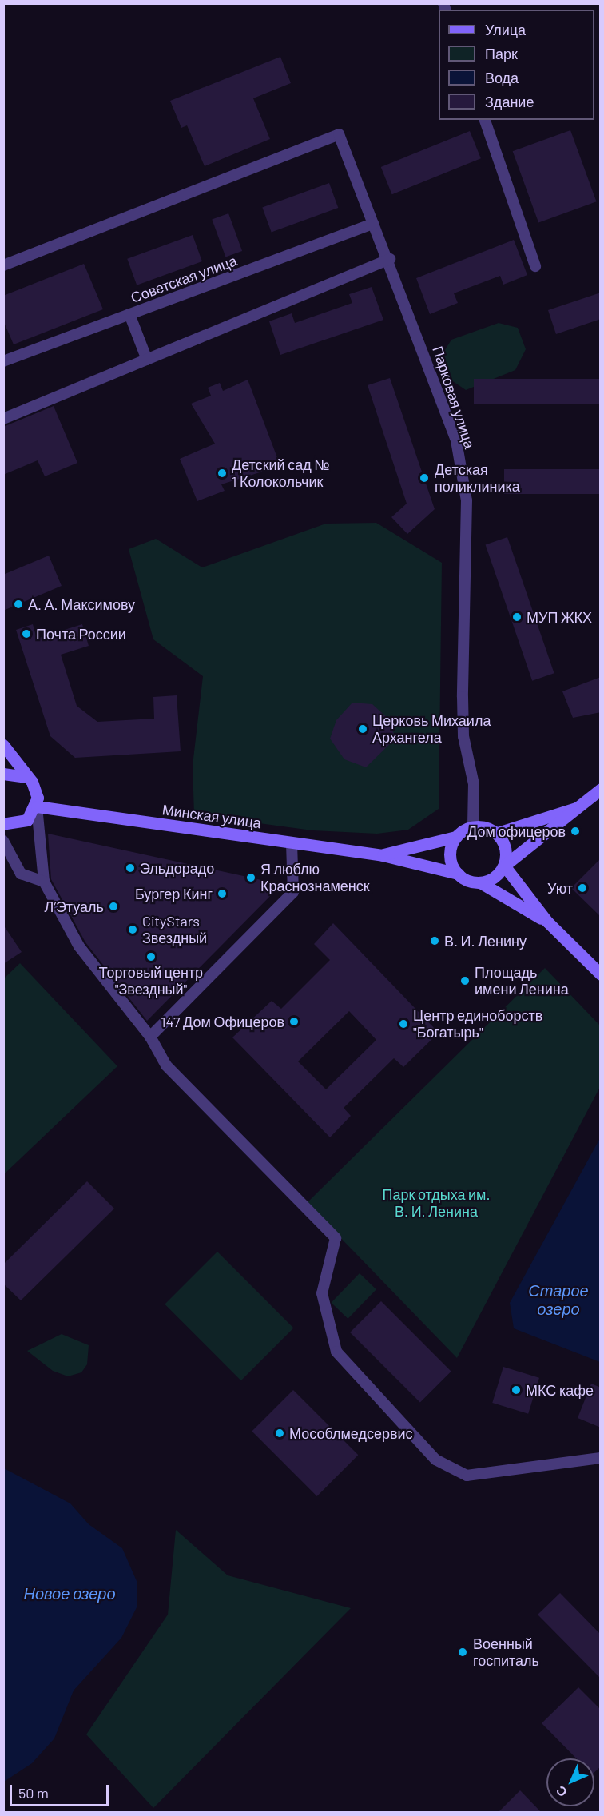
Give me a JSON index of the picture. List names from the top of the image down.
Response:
{
  "streets": {
    "street": ["Советская улица", "Парковая улица", "Минская улица"]
  },
  "crossings": [
    ["Советская улица", "Парковая улица"],
    ["Парковая улица", "Минская улица"]
  ],
  "water": ["Старое озеро", "Новое озеро"],
  "parks": ["Парк отдыха им. В. И. Ленина"],
  "places": [
    "Детский сад № 1 Колокольчик",
    "Детская поликлиника",
    "А. А. Максимову",
    "МУП ЖКХ",
    "Почта России",
    "Церковь Михаила Архангела",
    "Дом офицеров",
    "Эльдорадо",
    "Я люблю Краснознаменск",
    "Уют",
    "Бургер Кинг",
    "Л’Этуаль",
    "CityStars Звездный",
    "В. И. Ленину",
    "Торговый центр \"Звездный\"",
    "Площадь имени Ленина",
    "147 Дом Офицеров",
    "Центр единоборств \"Богатырь\"",
    "МКС кафе",
    "Мособлмедсервис",
    "Военный госпиталь"
  ],
  "legend": [
    "Улица",
    "Парк",
    "Вода",
    "Здание"
  ],
  "scale_bar": "50 m",
  "north": "bottom left"
}
